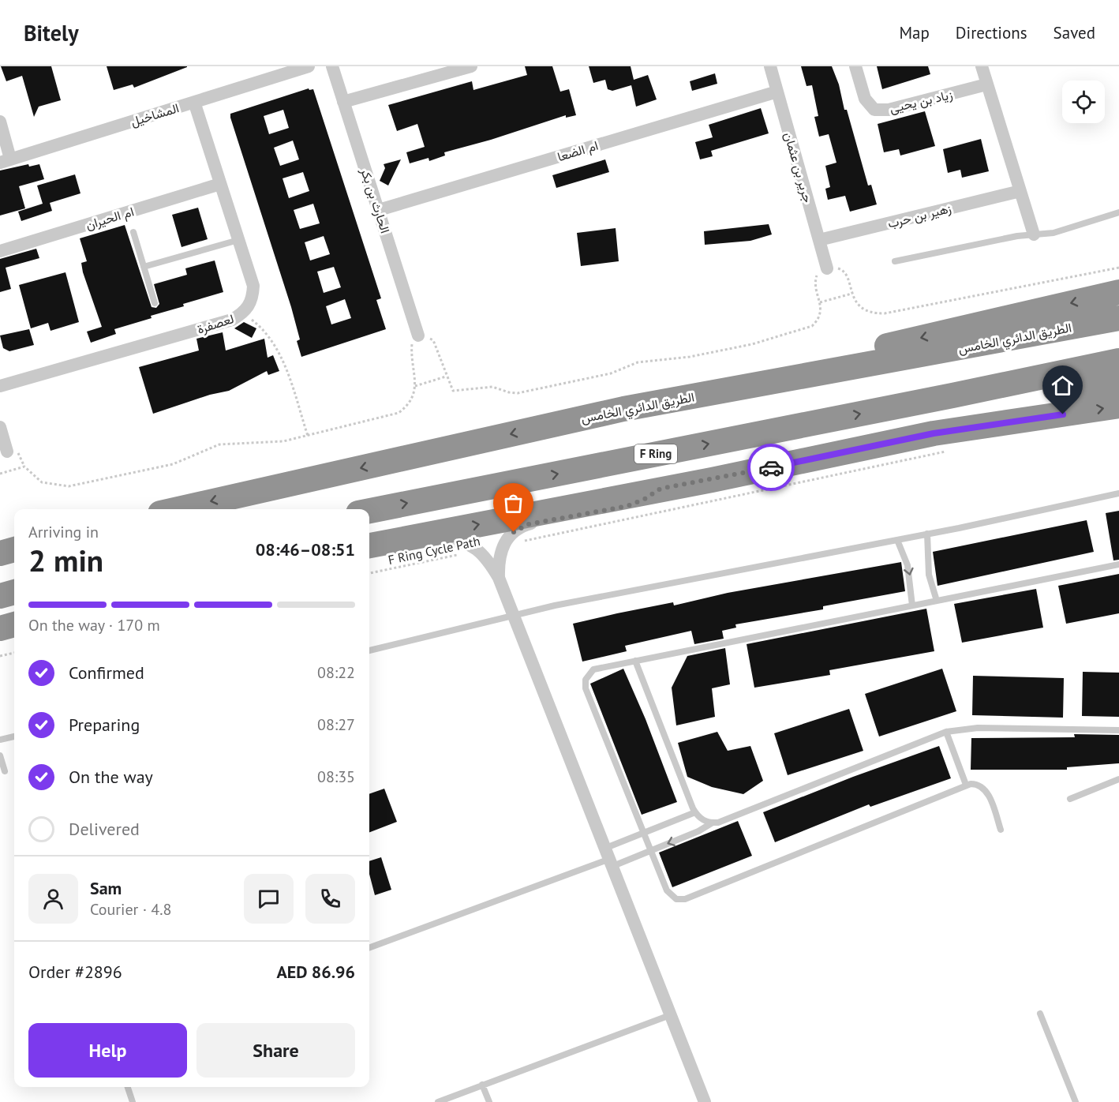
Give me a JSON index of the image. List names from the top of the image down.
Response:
{
  "streets": {
    "highway": ["الطريق الدائري الخامس", "F Ring"],
    "street": [
      "زياد بن يحيى",
      "المشاخيل",
      "ام الضعا",
      "جرير بن عثمان",
      "الحارث بن بكر",
      "زهير بن حرب",
      "ام الحيران",
      "لعصفرة"
    ],
    "path": ["F Ring Cycle Path"]
  },
  "crossings": [
    ["المشاخيل", "لعصفرة"],
    ["ام الضعا", "جرير بن عثمان"],
    ["ام الضعا", "الحارث بن بكر"],
    ["جرير بن عثمان", "زهير بن حرب"],
    ["ام الحيران", "لعصفرة"]
  ],
  "page": {
    "header": "Bitely",
    "nav": ["Map", "Directions", "Saved"],
    "heading": ["2 min", "Arriving in", "08:46–08:51"],
    "panel": [
      "Sam",
      "Courier · 4.8",
      "Order #2896",
      "AED 86.96"
    ],
    "bar": "On the way · 170 m",
    "list": [
      ["Confirmed", "08:22"],
      ["Preparing", "08:27"],
      ["On the way", "08:35"],
      "Delivered"
    ],
    "buttons": ["Help", "Share"]
  }
}
